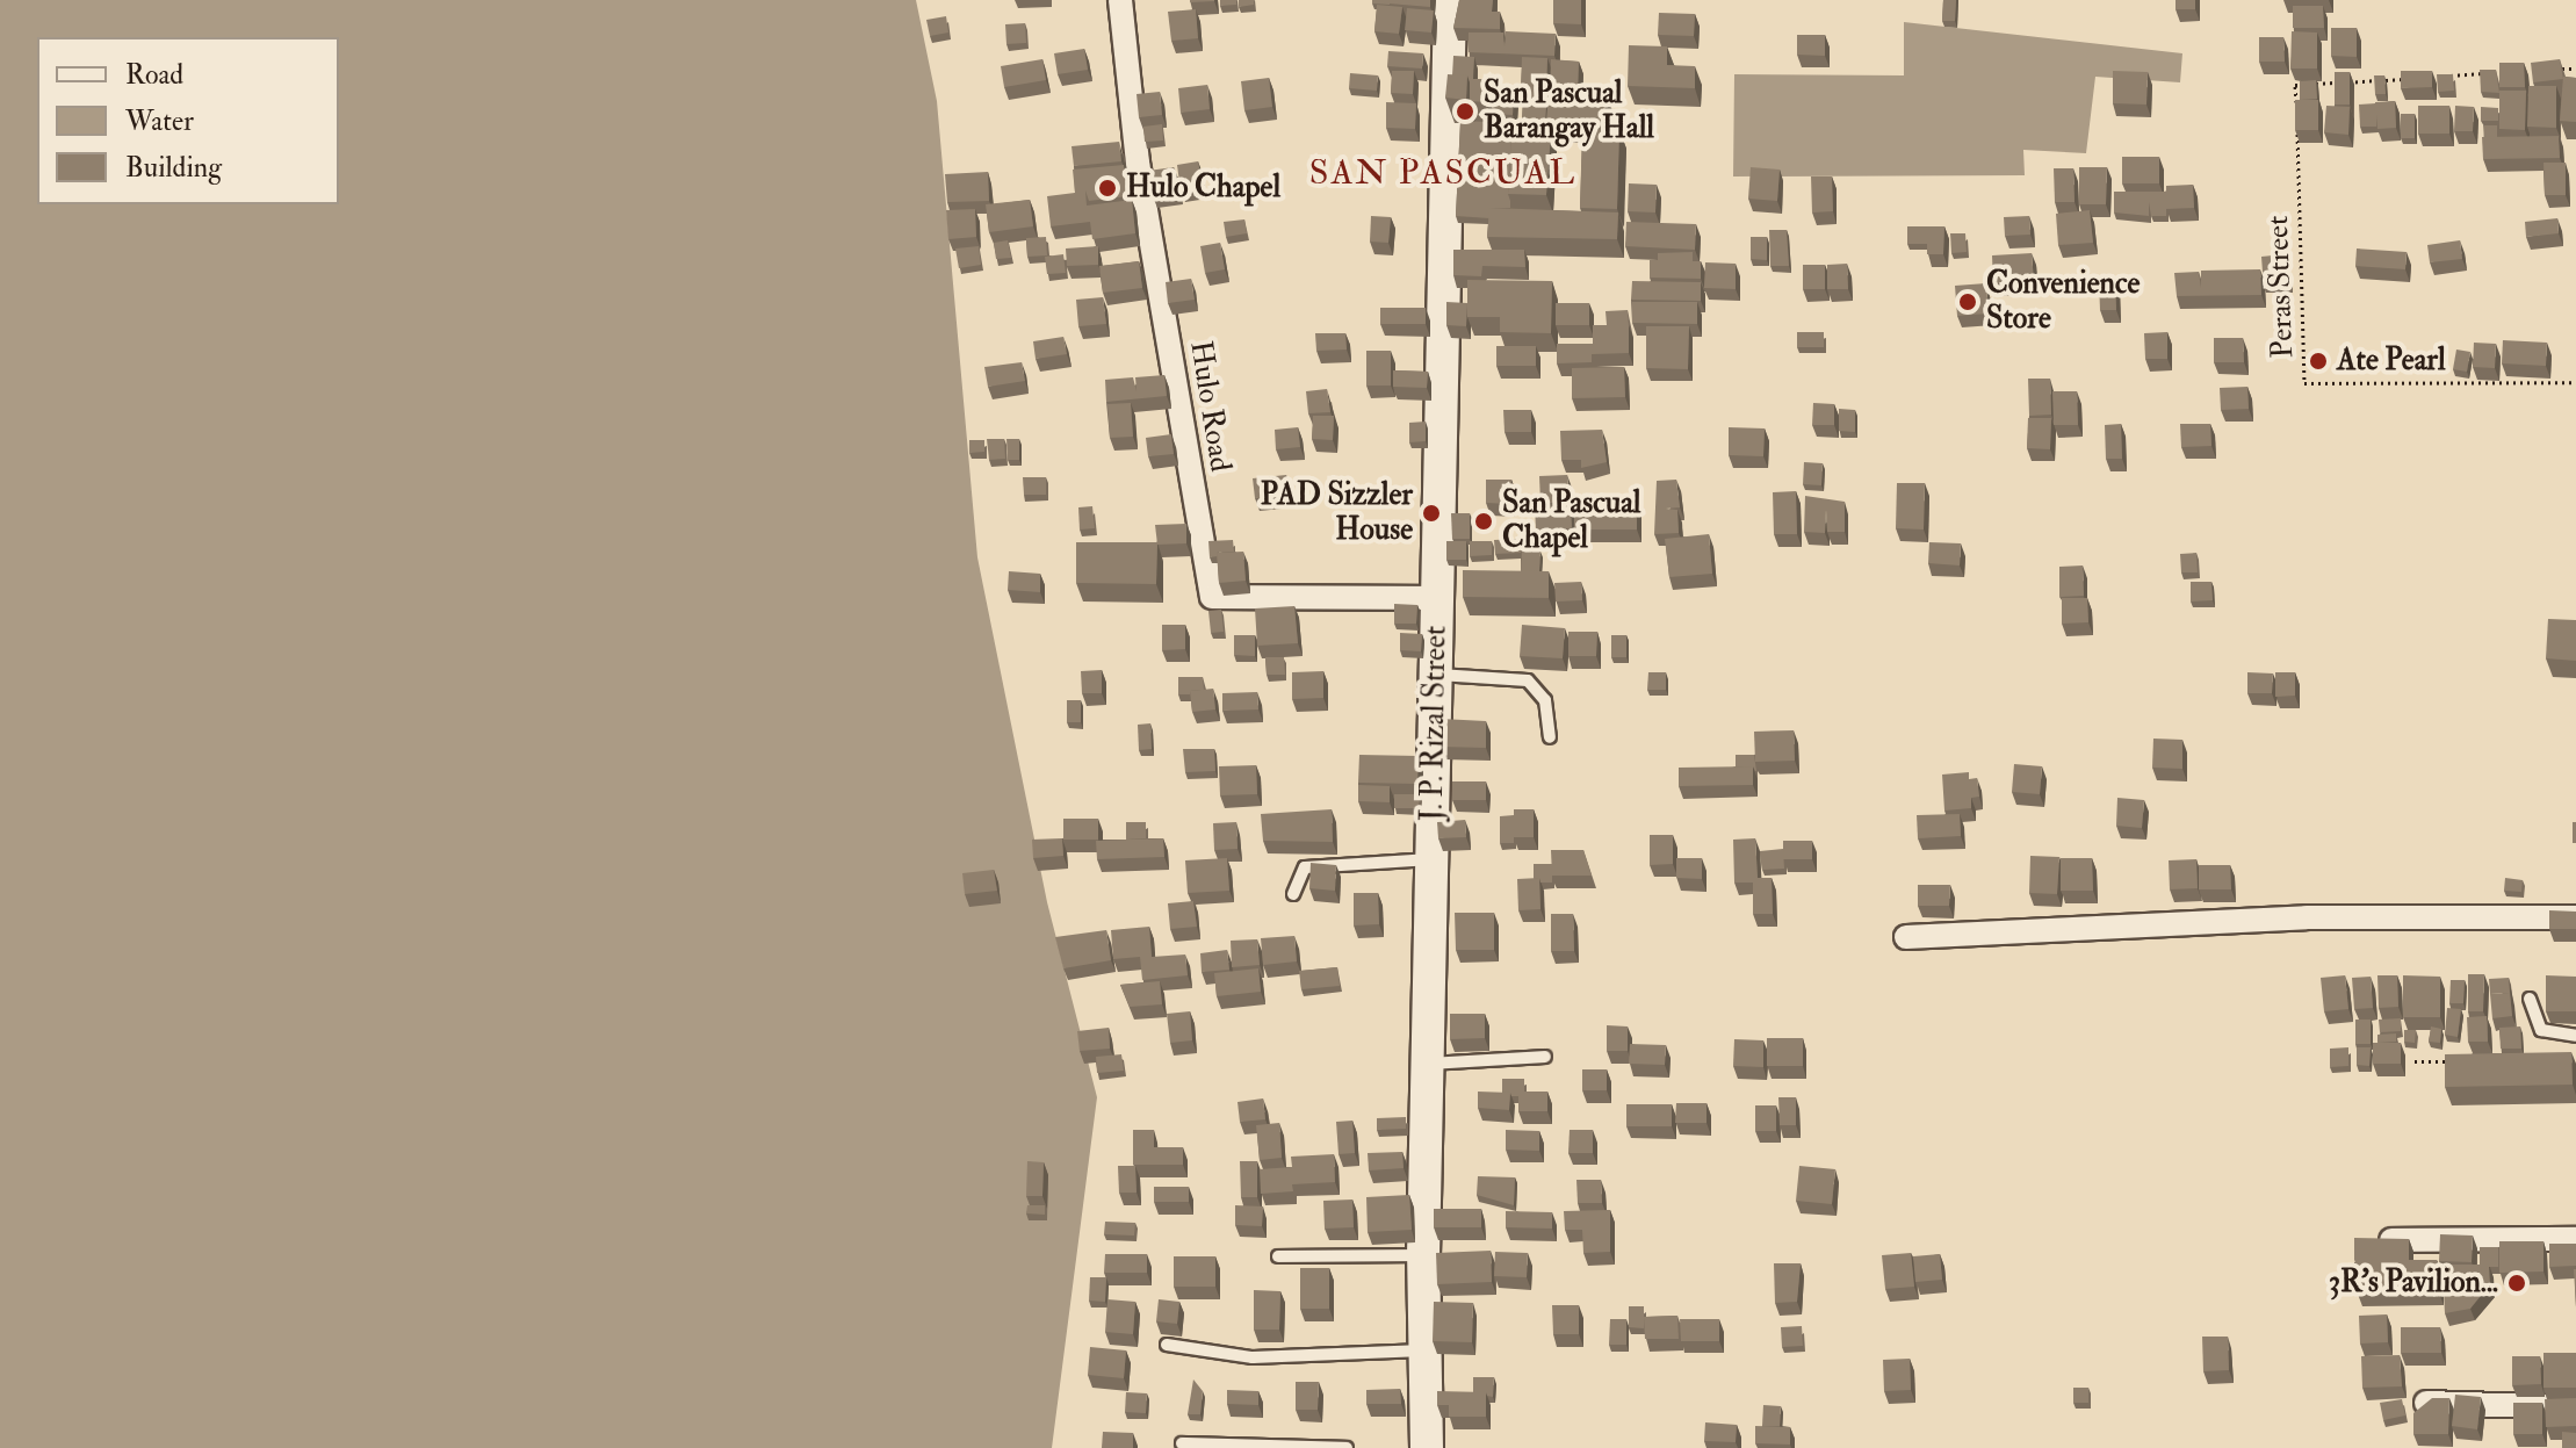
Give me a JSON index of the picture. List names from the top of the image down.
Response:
{
  "streets": {
    "main road": ["J. P. Rizal Street"],
    "street": ["Hulo Road"],
    "path": ["Peras Street"]
  },
  "crossings": [
    ["Hulo Road", "J. P. Rizal Street"]
  ],
  "districts": ["SAN PASCUAL"],
  "places": [
    "San Pascual Barangay Hall",
    "Hulo Chapel",
    "Convenience Store",
    "Ate Pearl",
    "PAD Sizzler House",
    "San Pascual Chapel",
    "3R’s Pavilion..."
  ],
  "legend": ["Road", "Water", "Building"]
}
